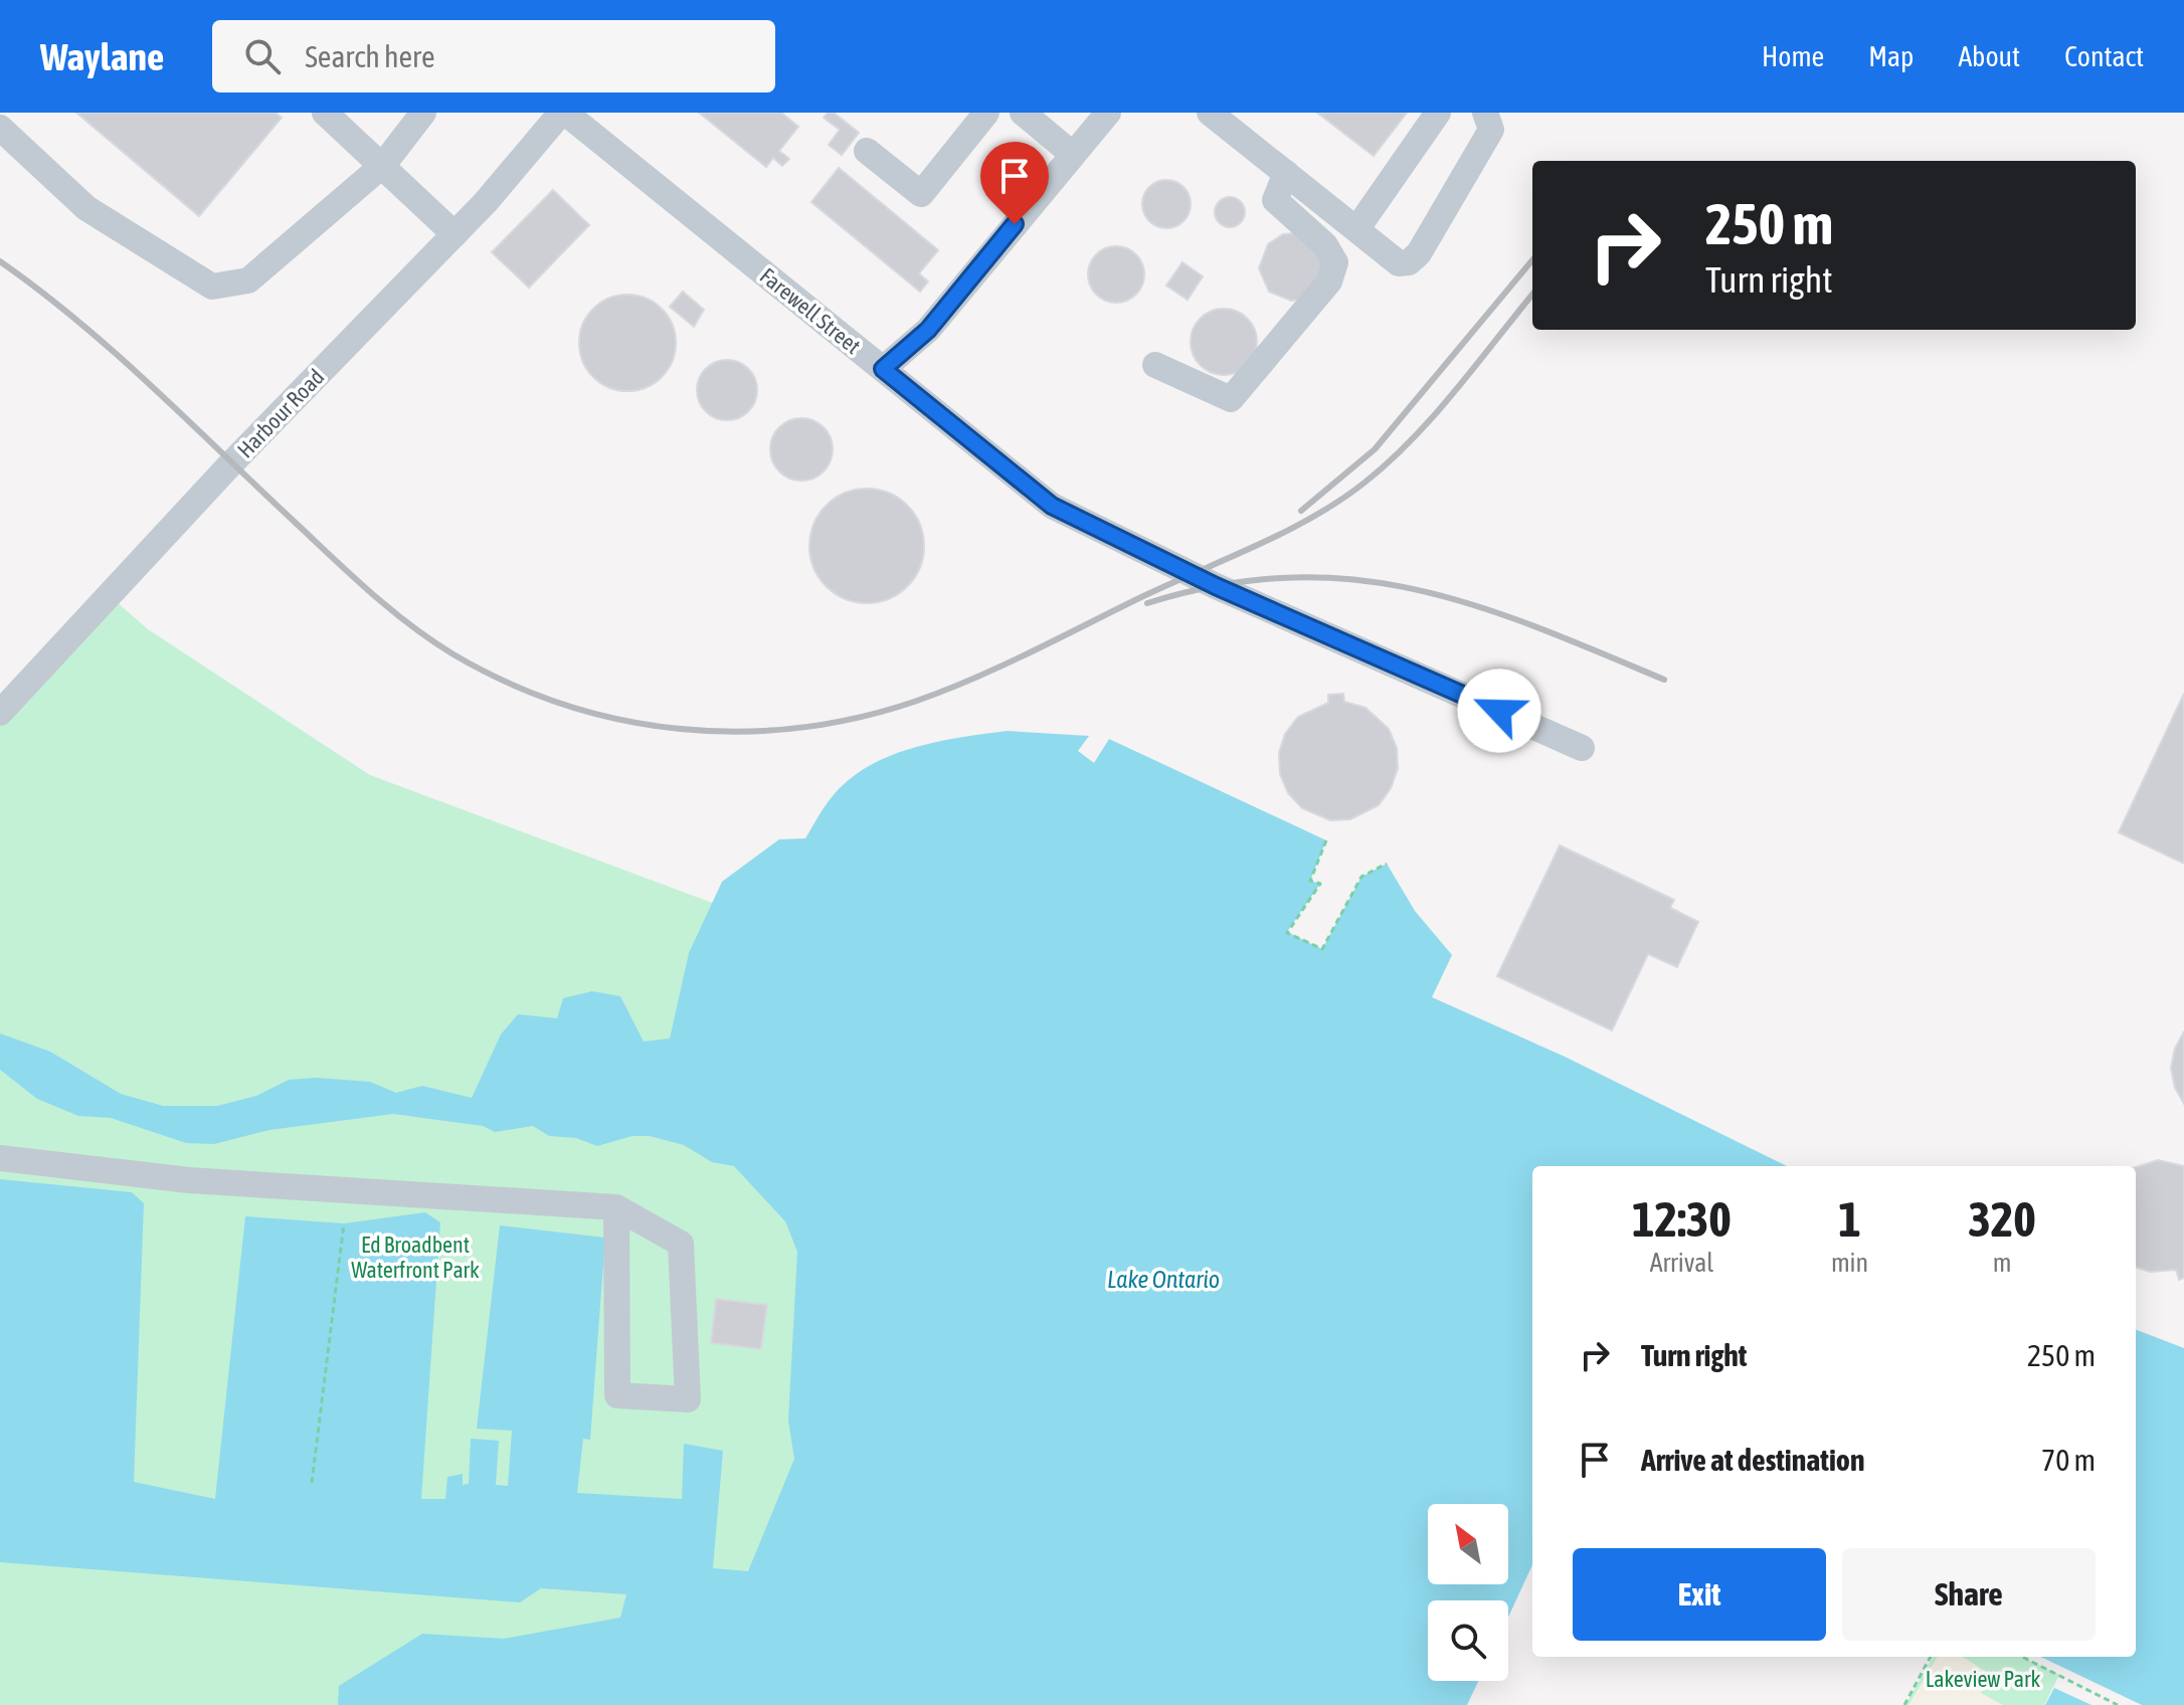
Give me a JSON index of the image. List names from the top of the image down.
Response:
{
  "streets": {
    "street": ["Farewell Street", "Harbour Road"]
  },
  "crossings": [
    ["Farewell Street", "Harbour Road"]
  ],
  "water": ["Lake Ontario"],
  "parks": ["Ed Broadbent Waterfront Park", "Lakeview Park"],
  "north": "top left",
  "page": {
    "header": "Waylane",
    "search": "Search here",
    "nav": [
      "Home",
      "Map",
      "About",
      "Contact"
    ],
    "turn": ["250 m", "Turn right"],
    "eta": [
      "12:30",
      "Arrival",
      "1",
      "min",
      "320",
      "m"
    ],
    "list": [
      {
        "name": "Turn right",
        "value": "250 m"
      },
      {
        "name": "Arrive at destination",
        "value": "70 m"
      }
    ],
    "buttons": ["Exit", "Share"]
  }
}
